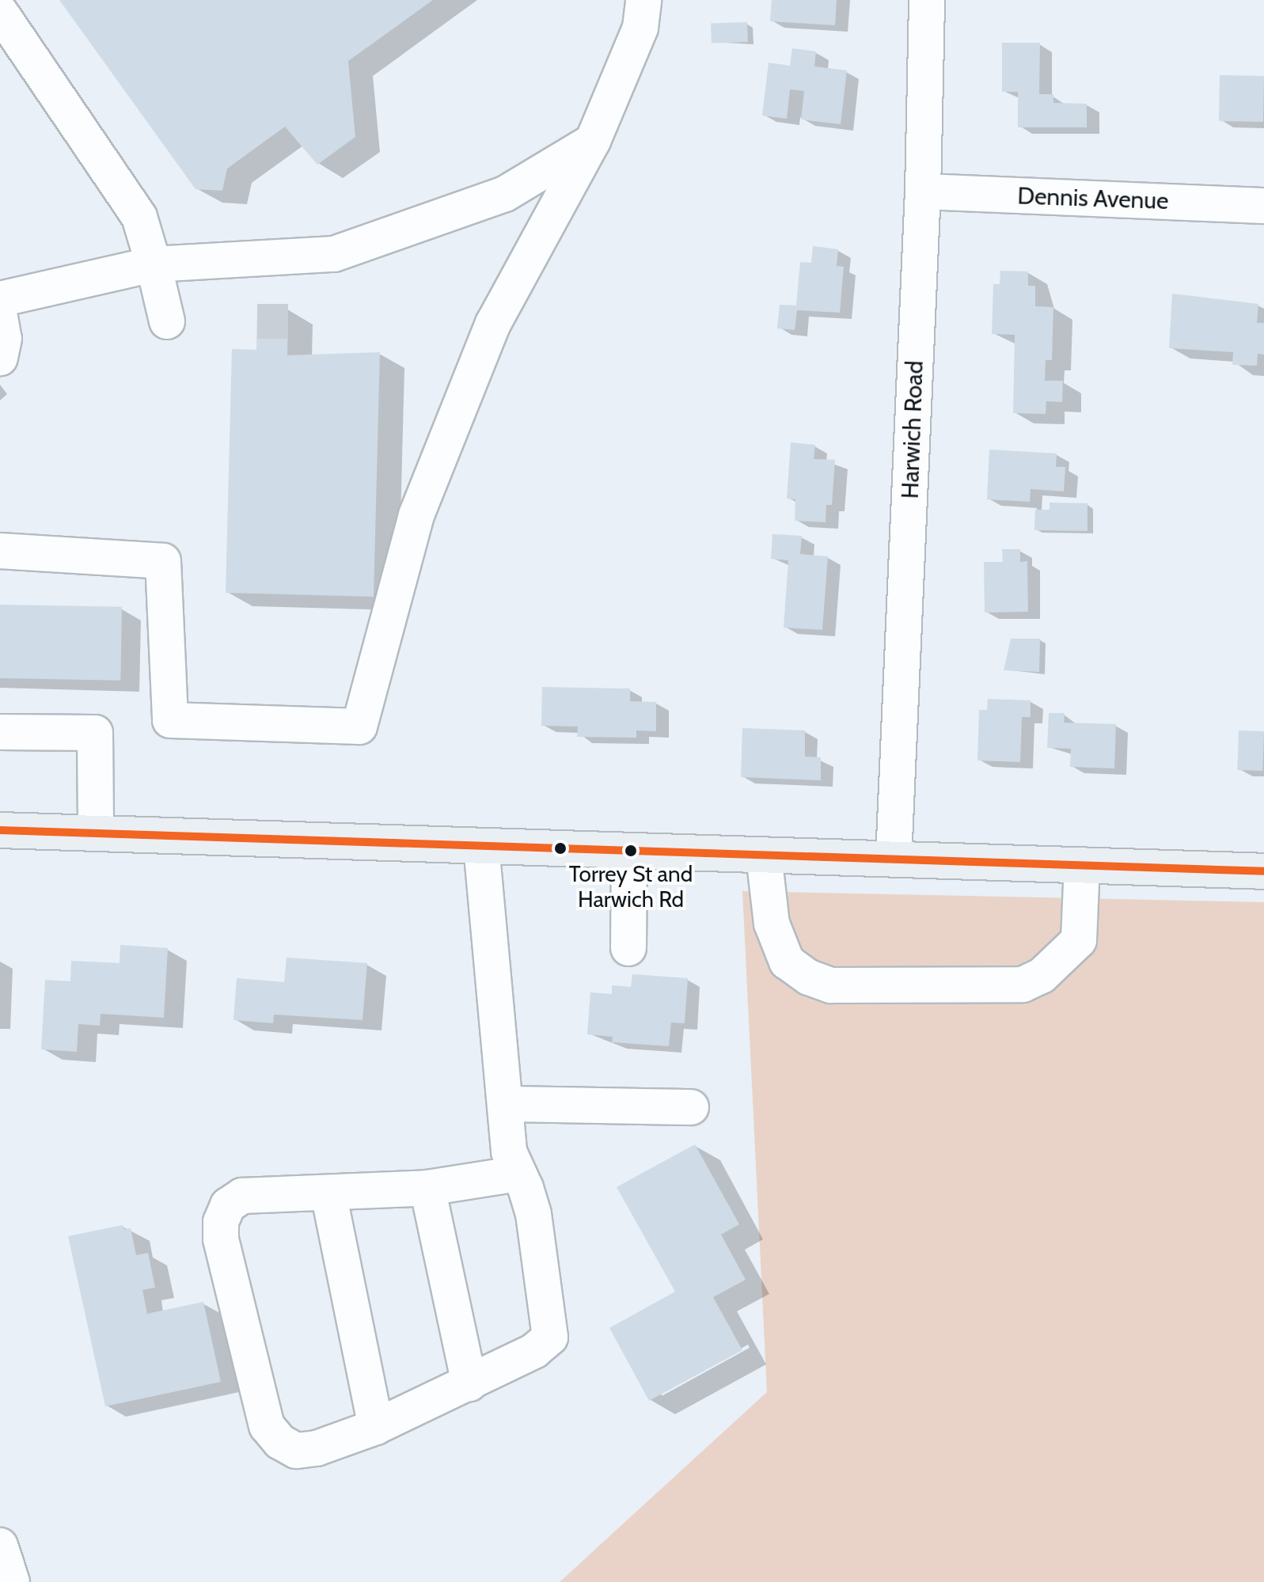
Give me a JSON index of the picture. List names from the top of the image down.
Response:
{
  "streets": {
    "street": ["Dennis Avenue", "Harwich Road"]
  },
  "crossings": [
    ["Dennis Avenue", "Harwich Road"]
  ],
  "places": ["Torrey St and Harwich Rd"]
}
